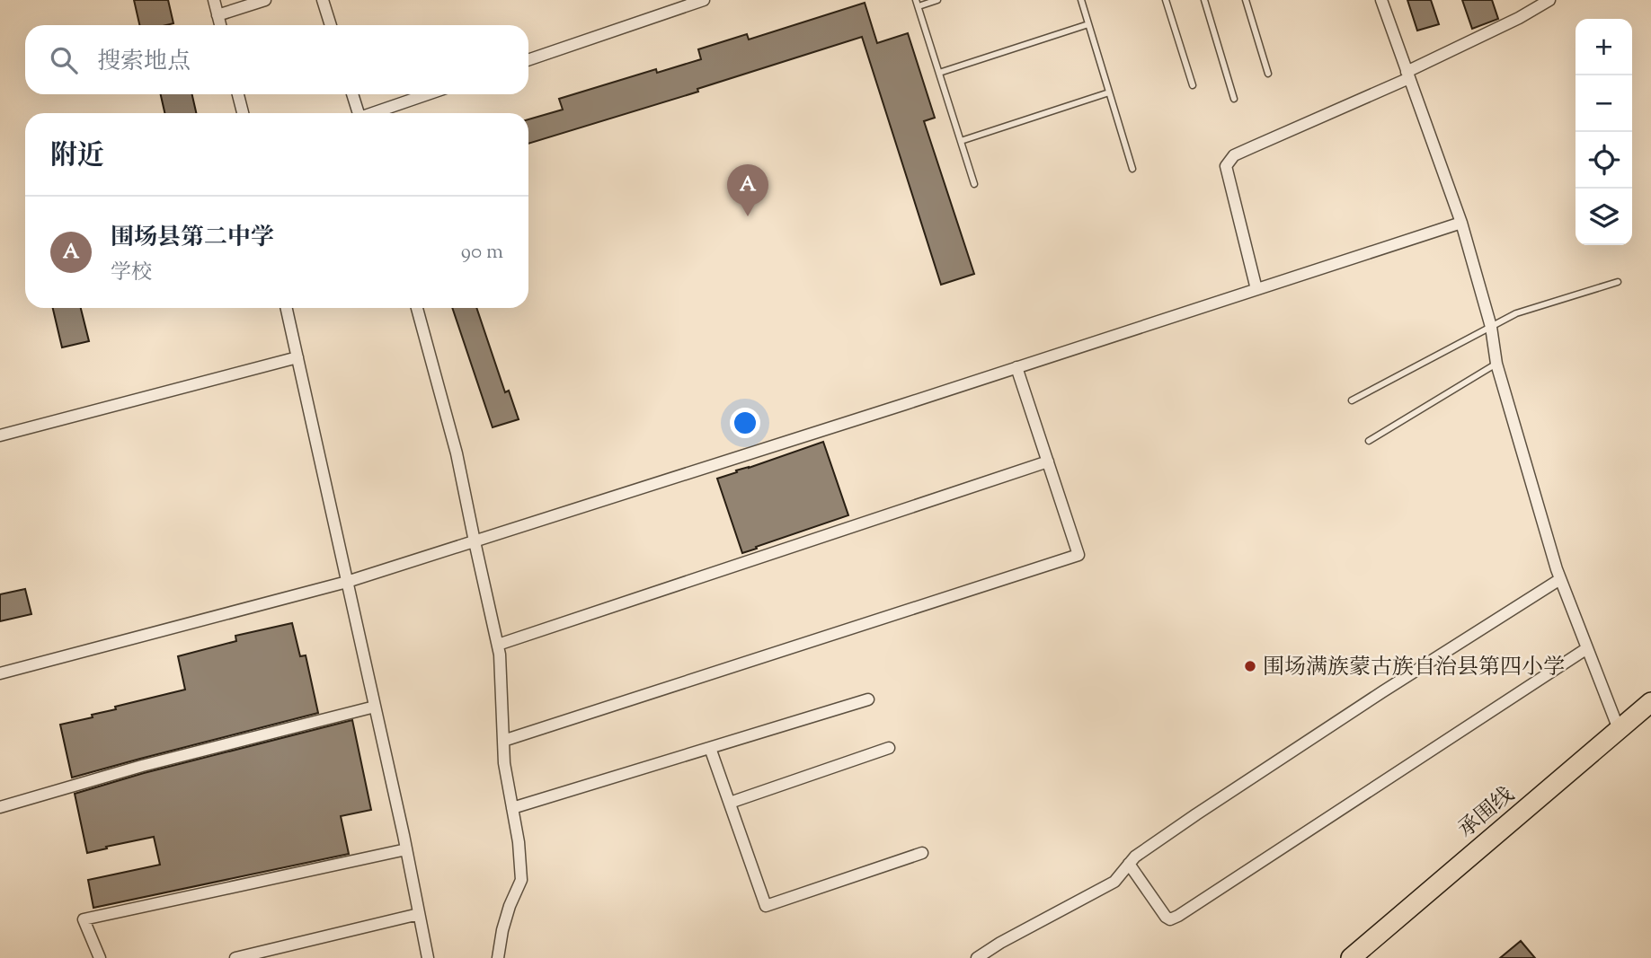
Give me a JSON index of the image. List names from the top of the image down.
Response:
{
  "streets": {
    "highway": ["承围线"]
  },
  "places": ["围场满族蒙古族自治县第四小学"],
  "page": {
    "map_buttons": ["+", "−"],
    "search": "搜索地点",
    "heading": "附近",
    "pins": "A",
    "list": [
      {
        "mark": "A",
        "name": "围场县第二中学",
        "note": "学校",
        "value": "90 m"
      }
    ]
  }
}
